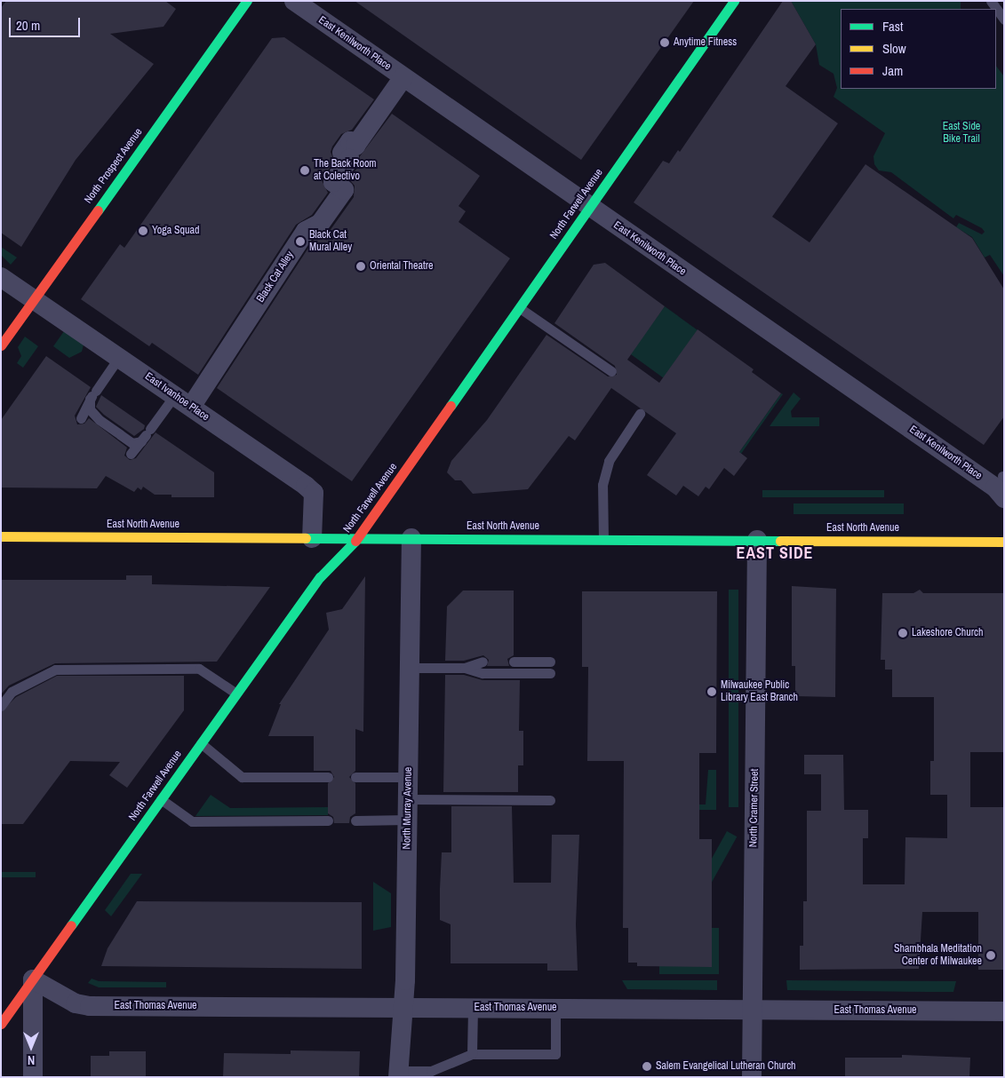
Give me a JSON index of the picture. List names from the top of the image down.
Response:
{
  "streets": {
    "main road": ["North Prospect Avenue", "North Farwell Avenue", "East North Avenue"],
    "street": [
      "East Kenilworth Place",
      "Black Cat Alley",
      "East Ivanhoe Place",
      "North Murray Avenue",
      "North Cramer Street",
      "East Thomas Avenue"
    ]
  },
  "crossings": [
    ["East Kenilworth Place", "North Farwell Avenue"],
    ["East Kenilworth Place", "Black Cat Alley"],
    ["North Prospect Avenue", "East Ivanhoe Place"],
    ["North Farwell Avenue", "East North Avenue"],
    ["North Farwell Avenue", "East Thomas Avenue"],
    ["Black Cat Alley", "East Ivanhoe Place"],
    ["East Ivanhoe Place", "East North Avenue"],
    ["East North Avenue", "North Murray Avenue"],
    ["East North Avenue", "North Cramer Street"],
    ["North Murray Avenue", "East Thomas Avenue"],
    ["North Cramer Street", "East Thomas Avenue"]
  ],
  "districts": ["EAST SIDE"],
  "parks": ["East Side Bike Trail"],
  "places": [
    "Anytime Fitness",
    "The Back Room at Colectivo",
    "Yoga Squad",
    "Black Cat Mural Alley",
    "Oriental Theatre",
    "Lakeshore Church",
    "Milwaukee Public Library East Branch",
    "Shambhala Meditation Center of Milwaukee",
    "Salem Evangelical Lutheran Church"
  ],
  "legend": ["Fast", "Slow", "Jam"],
  "scale_bar": "20 m",
  "north": "bottom"
}
